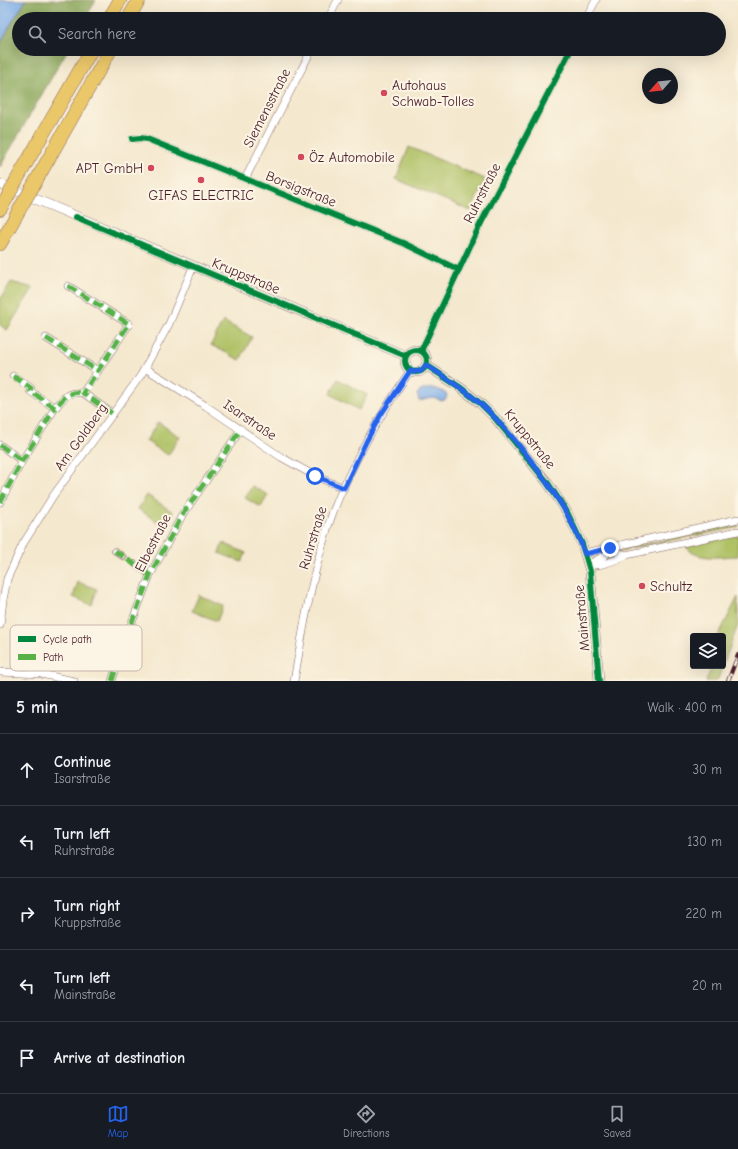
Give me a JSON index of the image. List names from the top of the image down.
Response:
{
  "streets": {
    "street": [
      "Siemensstraße",
      "Borsigstraße",
      "Ruhrstraße",
      "Kruppstraße",
      "Isarstraße",
      "Am Goldberg",
      "Elbestraße",
      "Mainstraße"
    ]
  },
  "crossings": [
    ["Siemensstraße", "Borsigstraße"],
    ["Borsigstraße", "Ruhrstraße"],
    ["Ruhrstraße", "Kruppstraße"],
    ["Ruhrstraße", "Isarstraße"],
    ["Kruppstraße", "Am Goldberg"],
    ["Kruppstraße", "Mainstraße"],
    ["Isarstraße", "Am Goldberg"],
    ["Isarstraße", "Elbestraße"]
  ],
  "places": [
    "Autohaus Schwab-Tolles",
    "Öz Automobile",
    "APT GmbH",
    "GIFAS ELECTRIC",
    "Schultz"
  ],
  "legend": ["Cycle path", "Path"],
  "north": "bottom left",
  "page": {
    "search": "Search here",
    "heading": ["5 min", "Walk · 400 m"],
    "list": [
      ["Continue", "Isarstraße", "30 m"],
      ["Turn left", "Ruhrstraße", "130 m"],
      ["Turn right", "Kruppstraße", "220 m"],
      ["Turn left", "Mainstraße", "20 m"],
      "Arrive at destination"
    ],
    "nav": ["Map", "Directions", "Saved"]
  }
}
